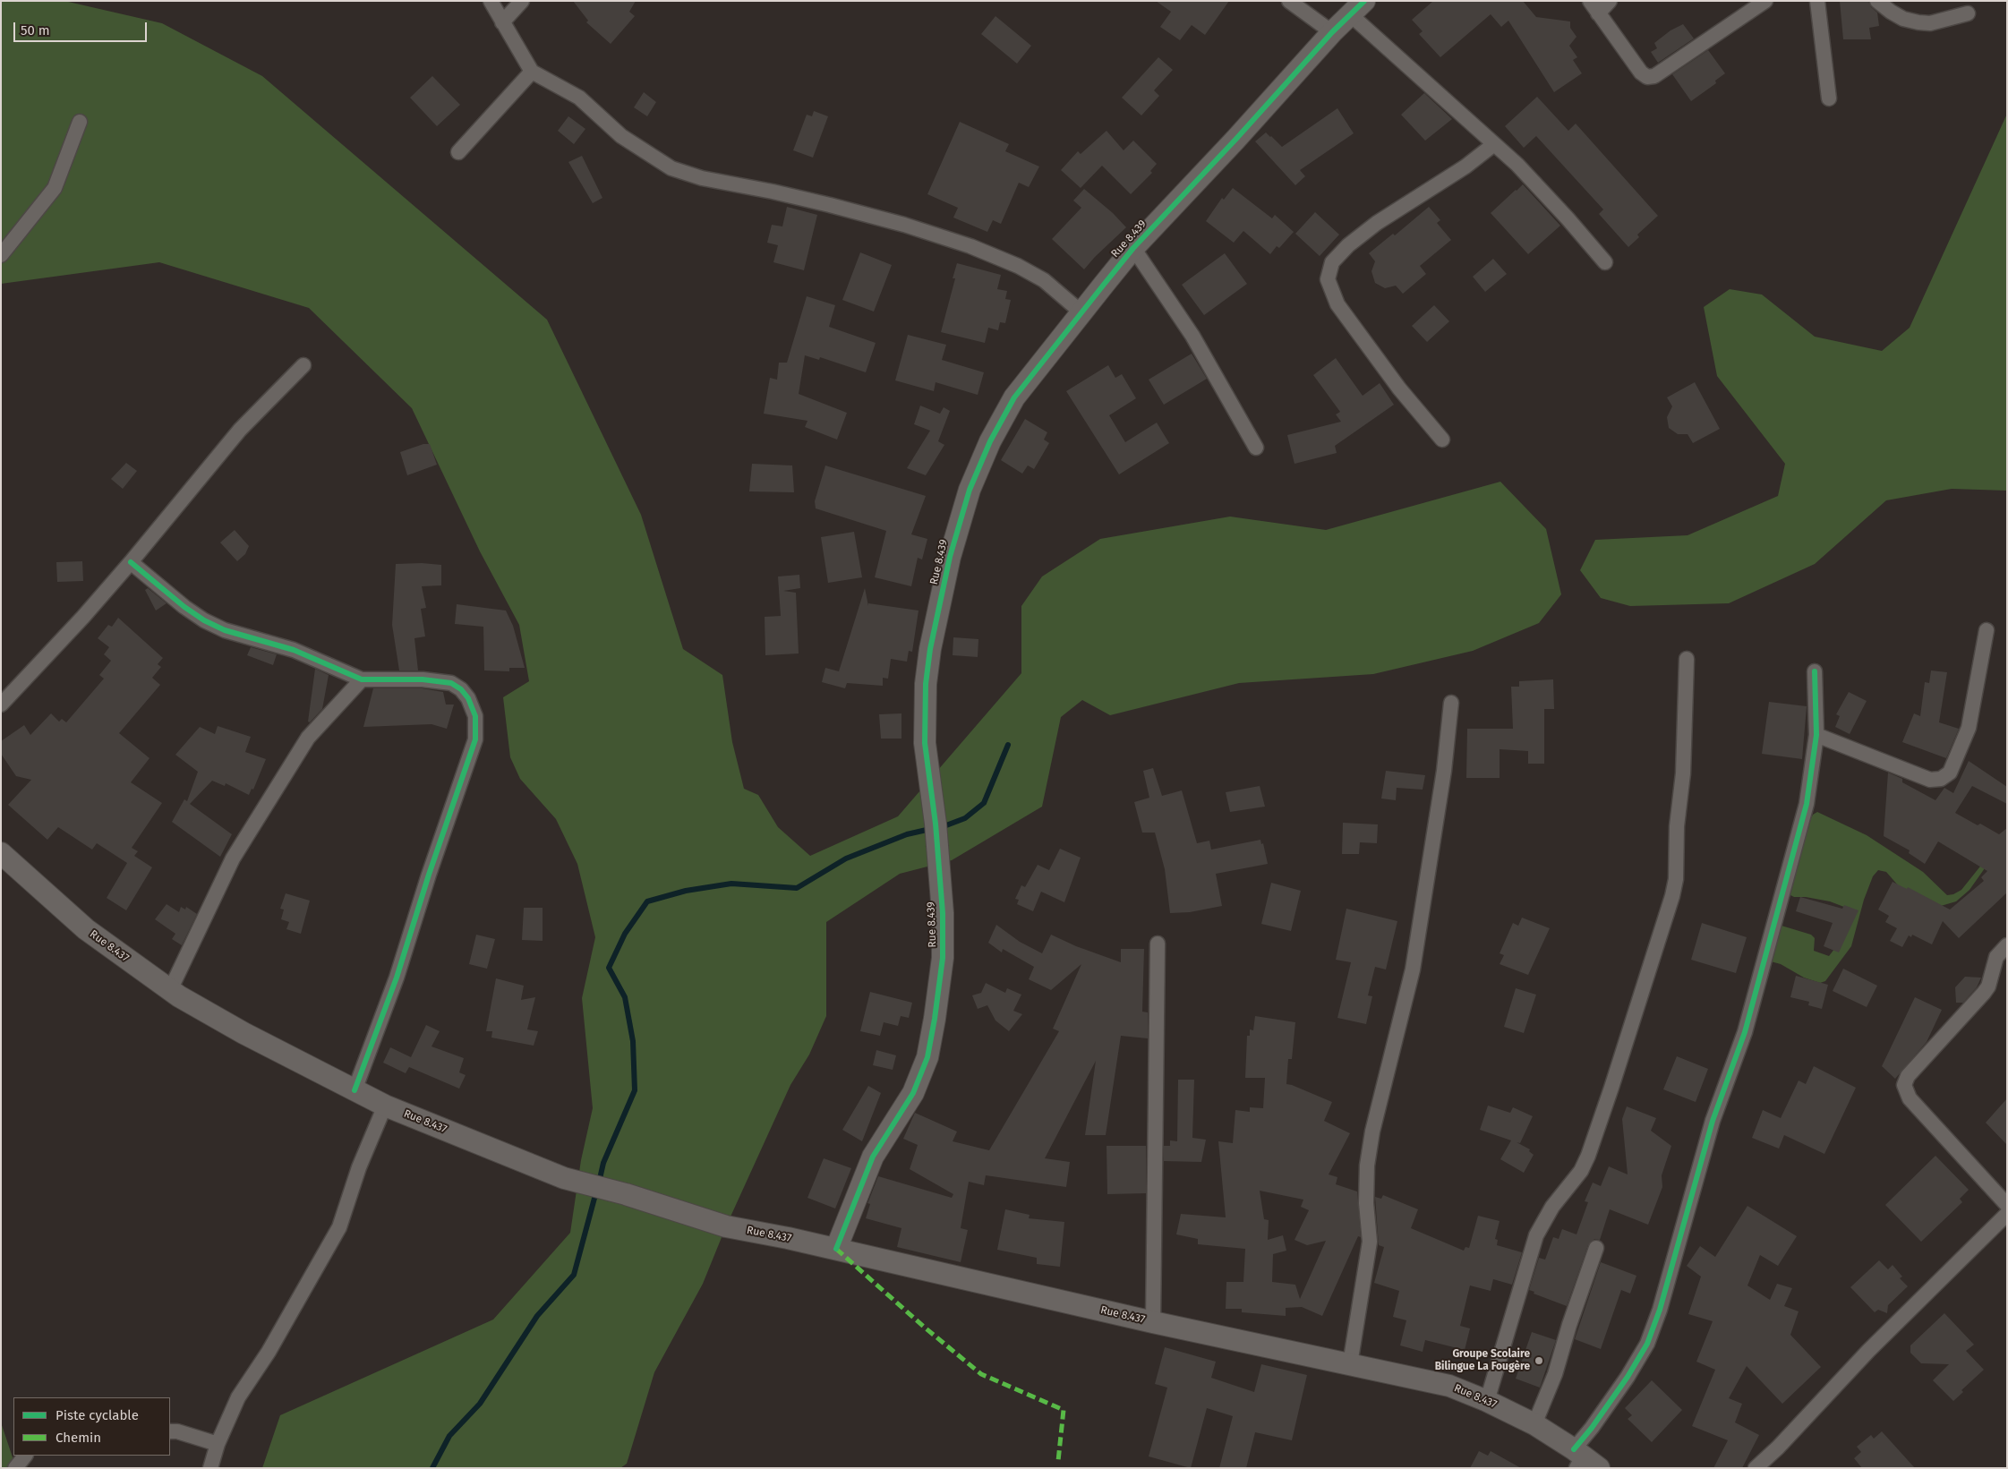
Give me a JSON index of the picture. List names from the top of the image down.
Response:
{
  "streets": {
    "main road": ["Rue 8.439", "Rue 8.437"]
  },
  "crossings": [
    ["Rue 8.439", "Rue 8.437"]
  ],
  "places": ["Groupe Scolaire Bilingue La Fougère"],
  "legend": ["Piste cyclable", "Chemin"],
  "scale_bar": "50 m"
}
